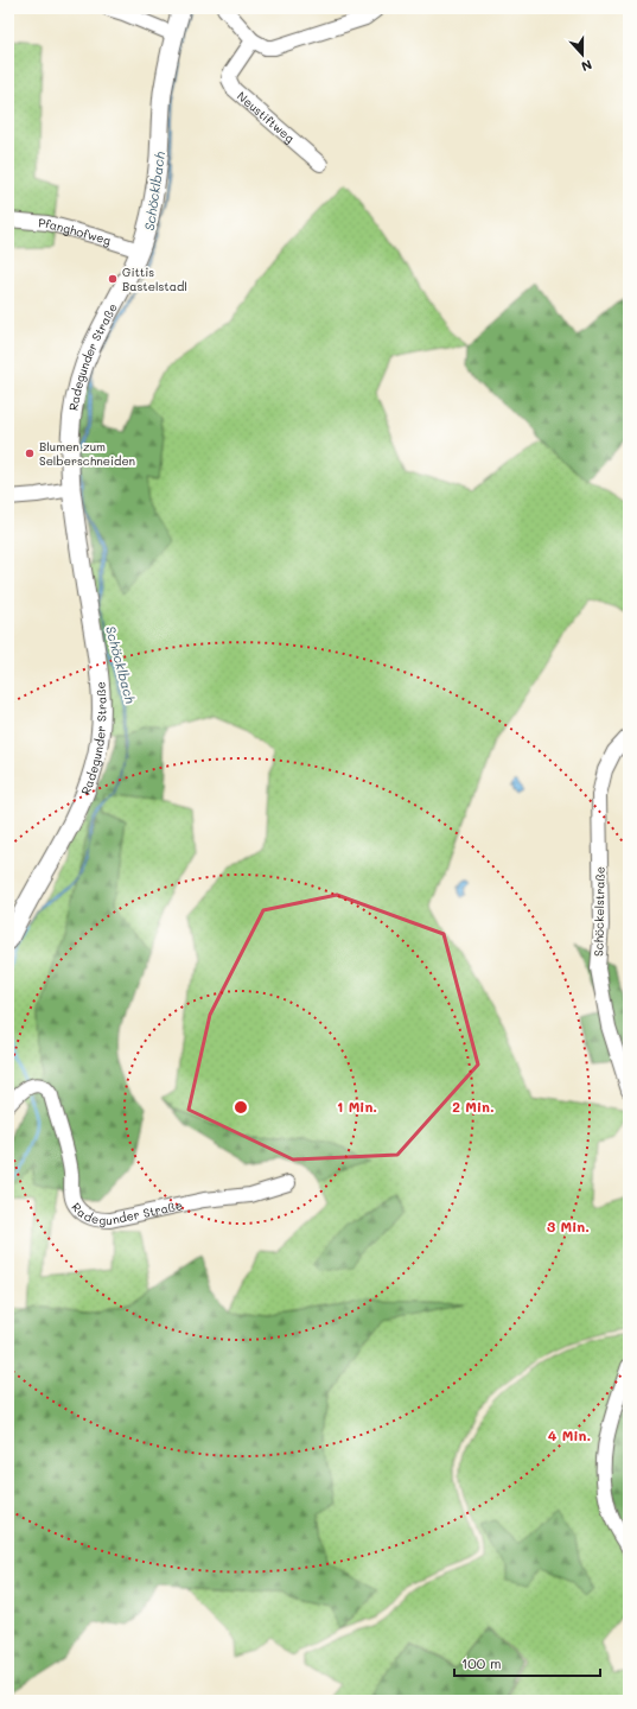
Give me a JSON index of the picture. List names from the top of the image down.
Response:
{
  "streets": {
    "main road": ["Radegunder Straße"],
    "street": ["Neustiftweg", "Pfanghofweg", "Schöckelstraße"]
  },
  "crossings": [
    ["Pfanghofweg", "Radegunder Straße"]
  ],
  "water": ["Schöcklbach"],
  "places": ["Gittis Bastelstadl", "Blumen zum Selberschneiden"],
  "scale_bar": "100 m",
  "north": "bottom",
  "rings": [
    "1 Min.",
    "2 Min.",
    "3 Min.",
    "4 Min."
  ]
}
